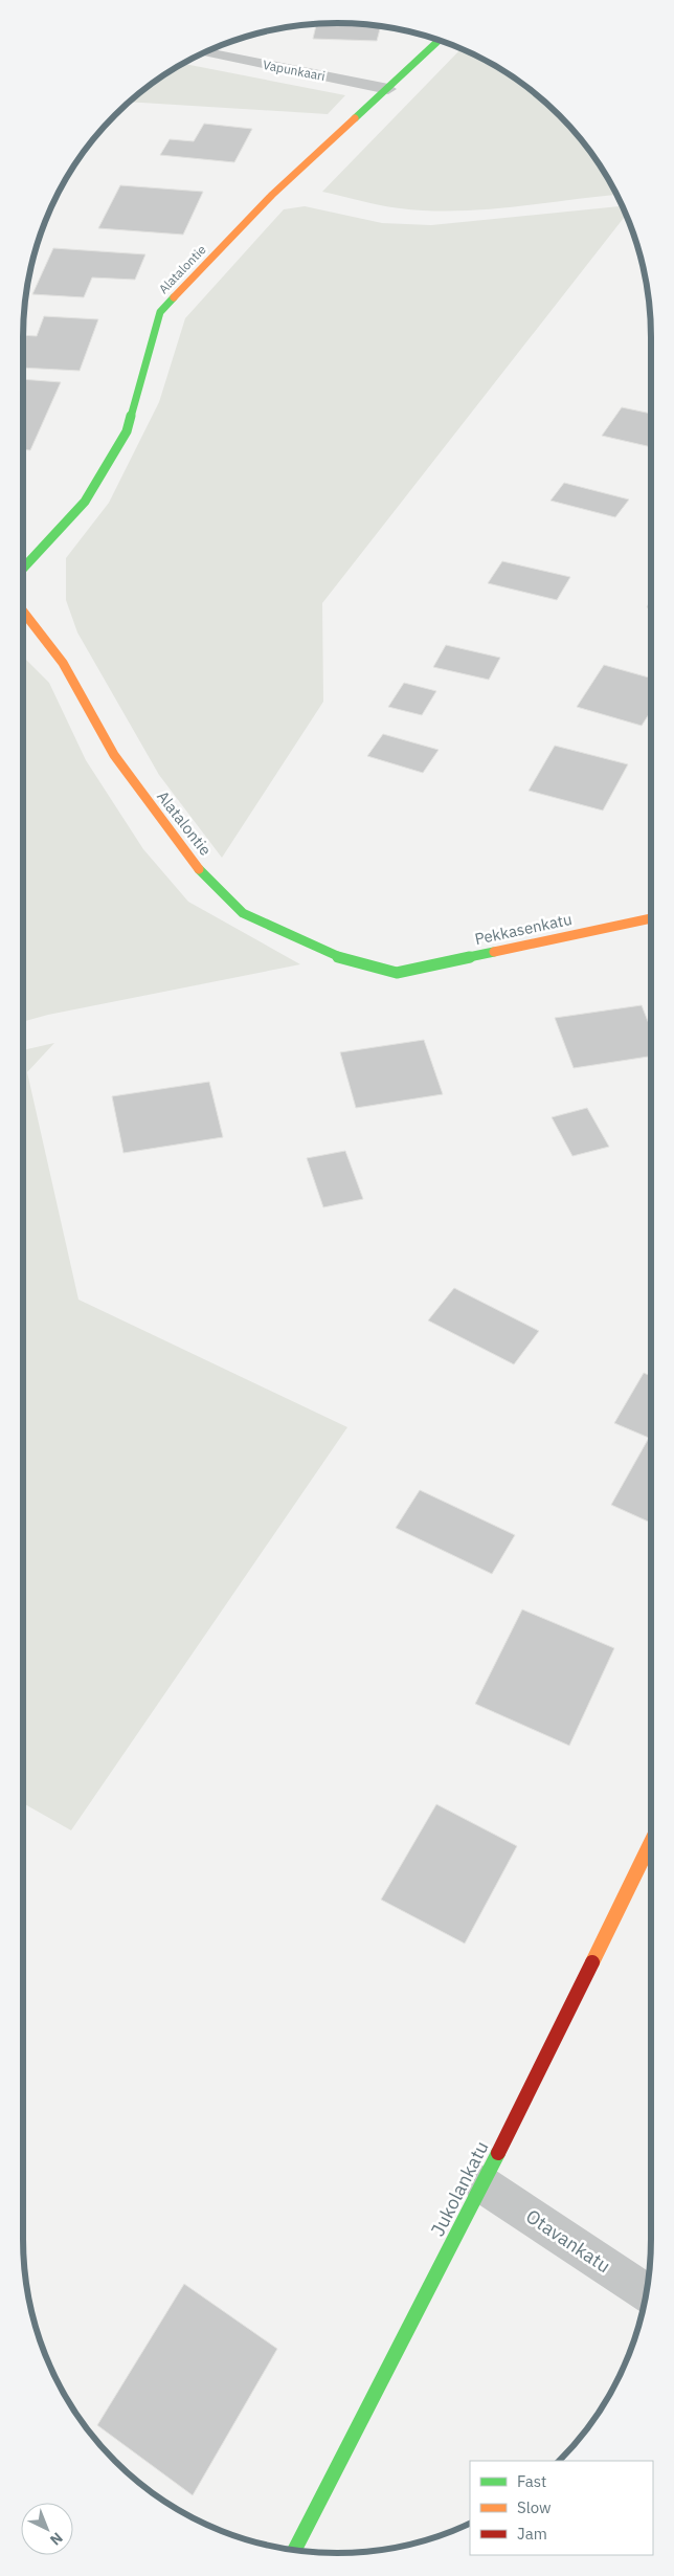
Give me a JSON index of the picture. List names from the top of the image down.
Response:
{
  "streets": {
    "street": [
      "Vapunkaari",
      "Alatalontie",
      "Pekkasenkatu",
      "Jukolankatu",
      "Otavankatu"
    ]
  },
  "crossings": [
    ["Vapunkaari", "Alatalontie"],
    ["Alatalontie", "Pekkasenkatu"],
    ["Jukolankatu", "Otavankatu"]
  ],
  "legend": ["Fast", "Slow", "Jam"],
  "north": "bottom right"
}
